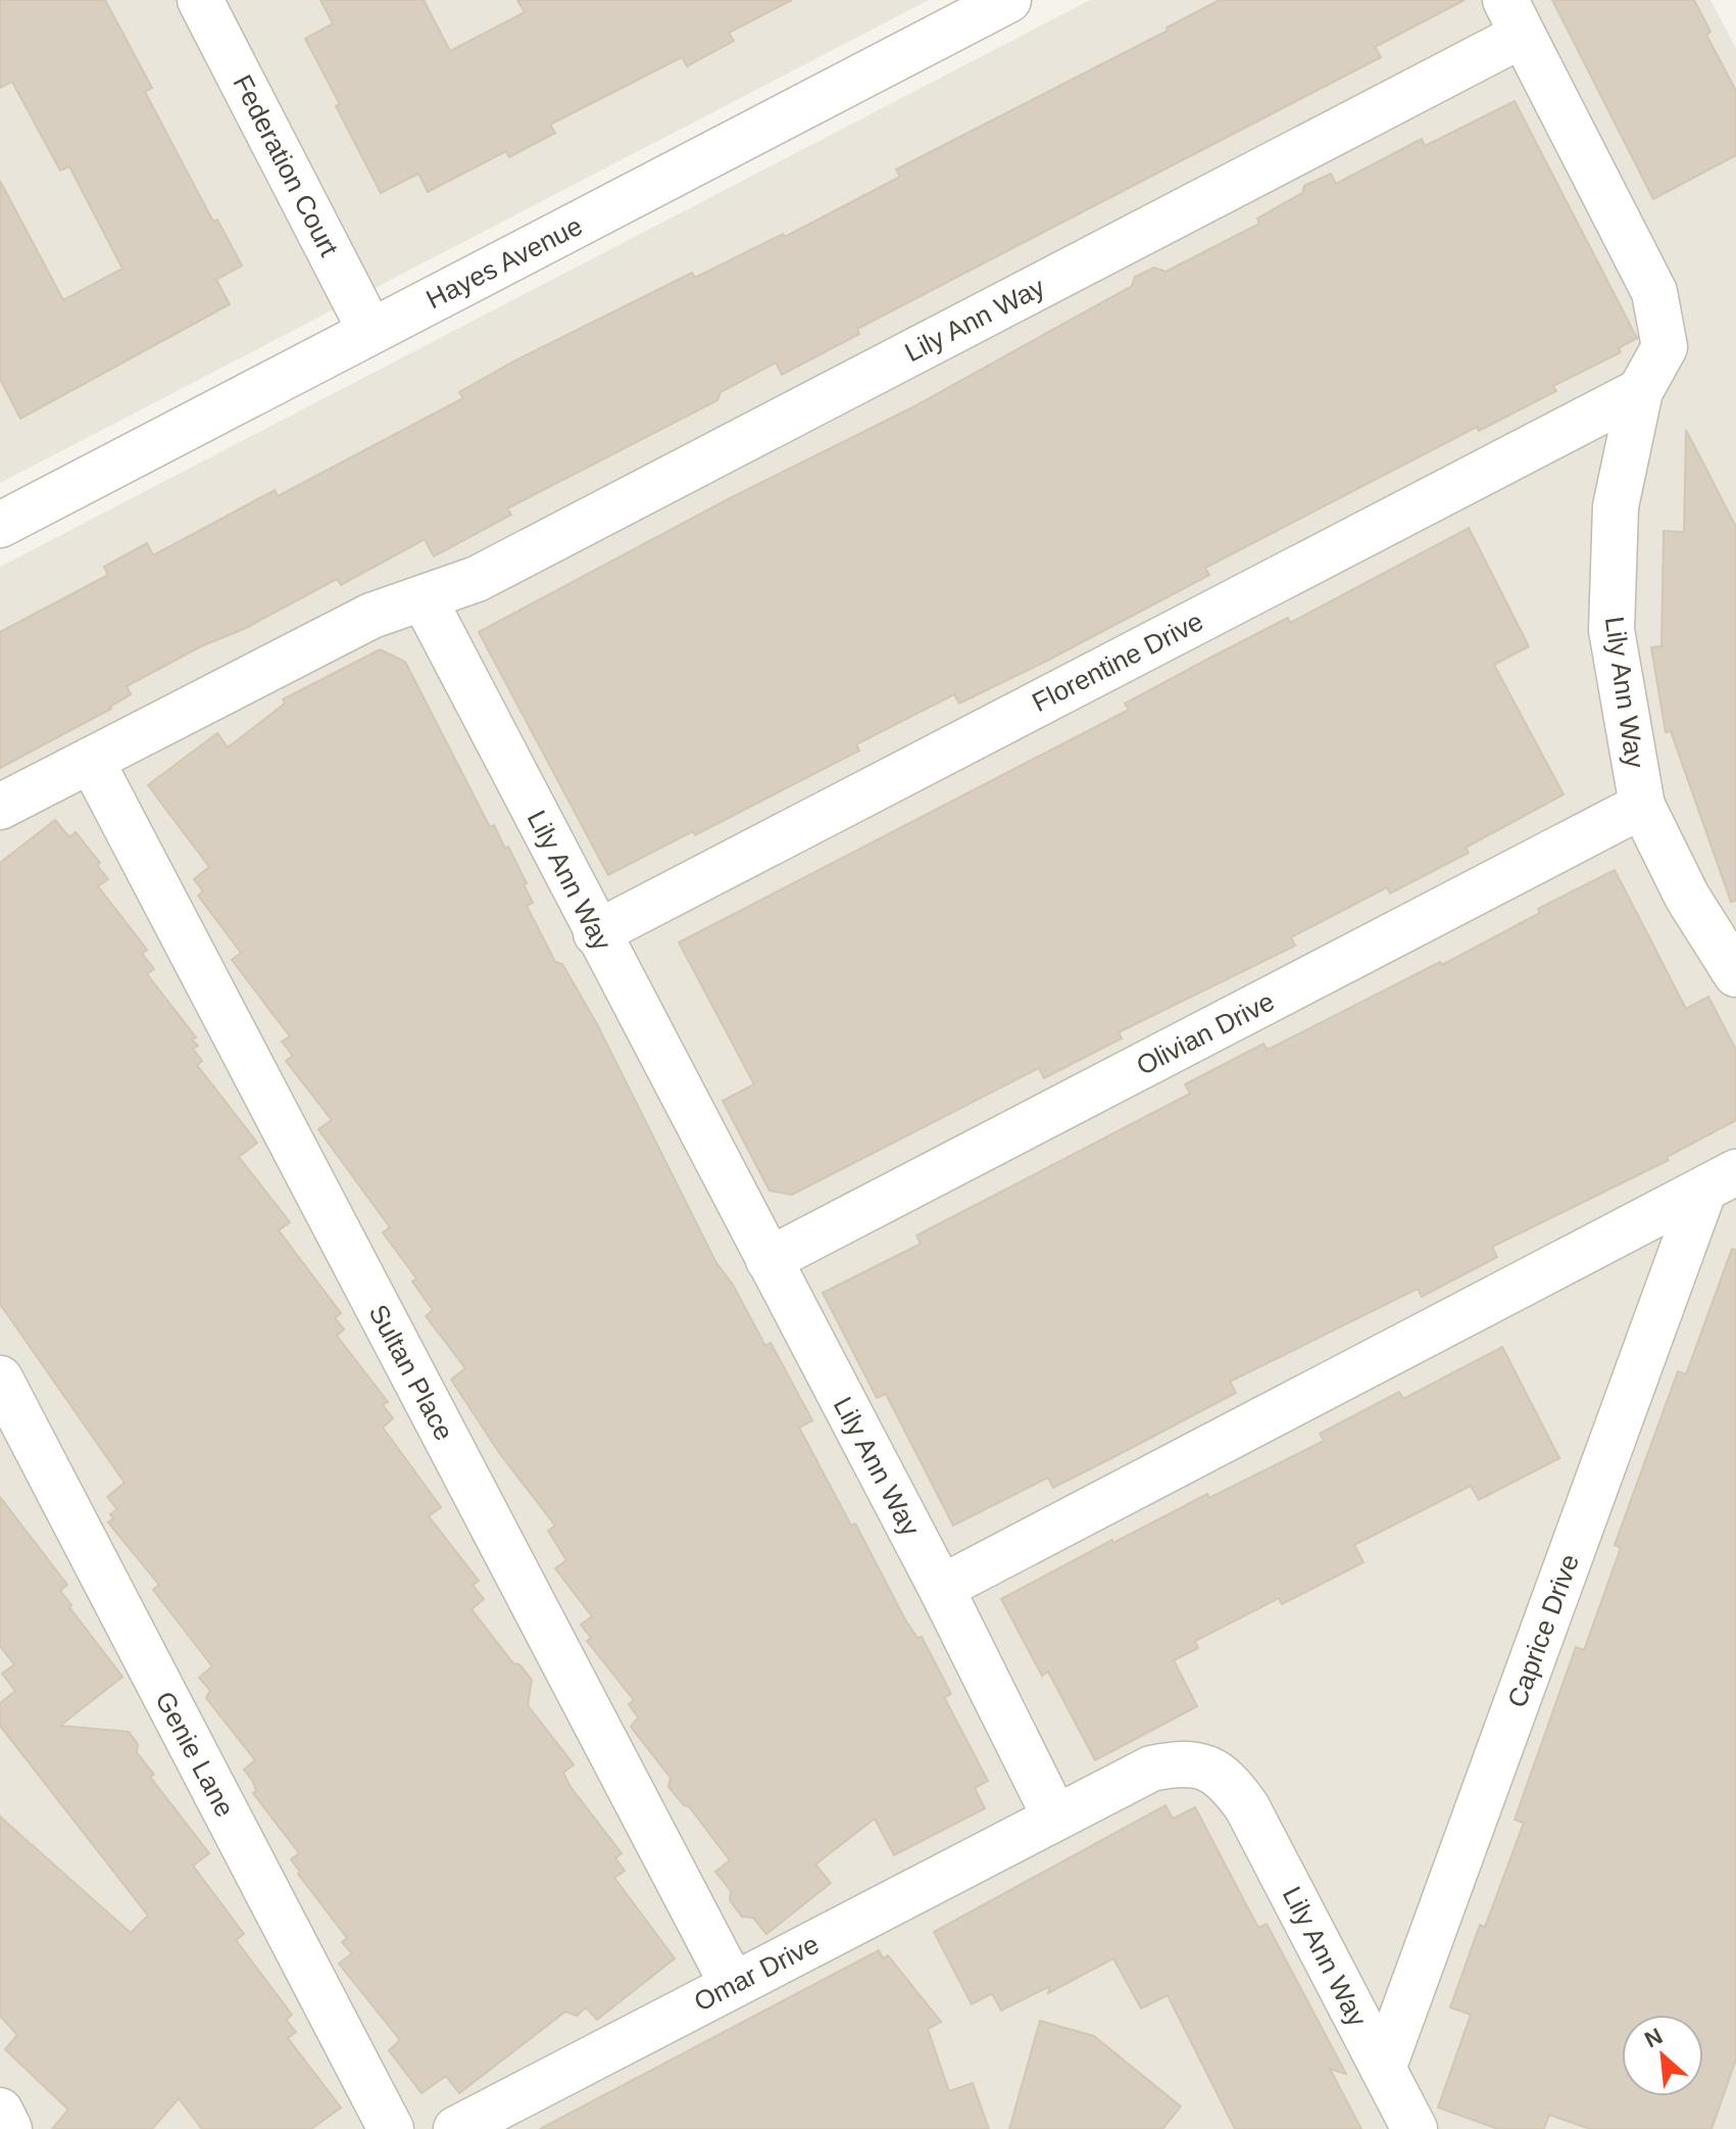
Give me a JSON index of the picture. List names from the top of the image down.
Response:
{
  "streets": {
    "street": [
      "Federation Court",
      "Hayes Avenue",
      "Lily Ann Way",
      "Florentine Drive",
      "Olivian Drive",
      "Sultan Place",
      "Caprice Drive",
      "Genie Lane",
      "Omar Drive"
    ]
  },
  "crossings": [
    ["Federation Court", "Hayes Avenue"],
    ["Lily Ann Way", "Florentine Drive"],
    ["Lily Ann Way", "Olivian Drive"],
    ["Lily Ann Way", "Sultan Place"],
    ["Lily Ann Way", "Caprice Drive"],
    ["Lily Ann Way", "Omar Drive"],
    ["Sultan Place", "Omar Drive"]
  ],
  "north": "top left"
}
